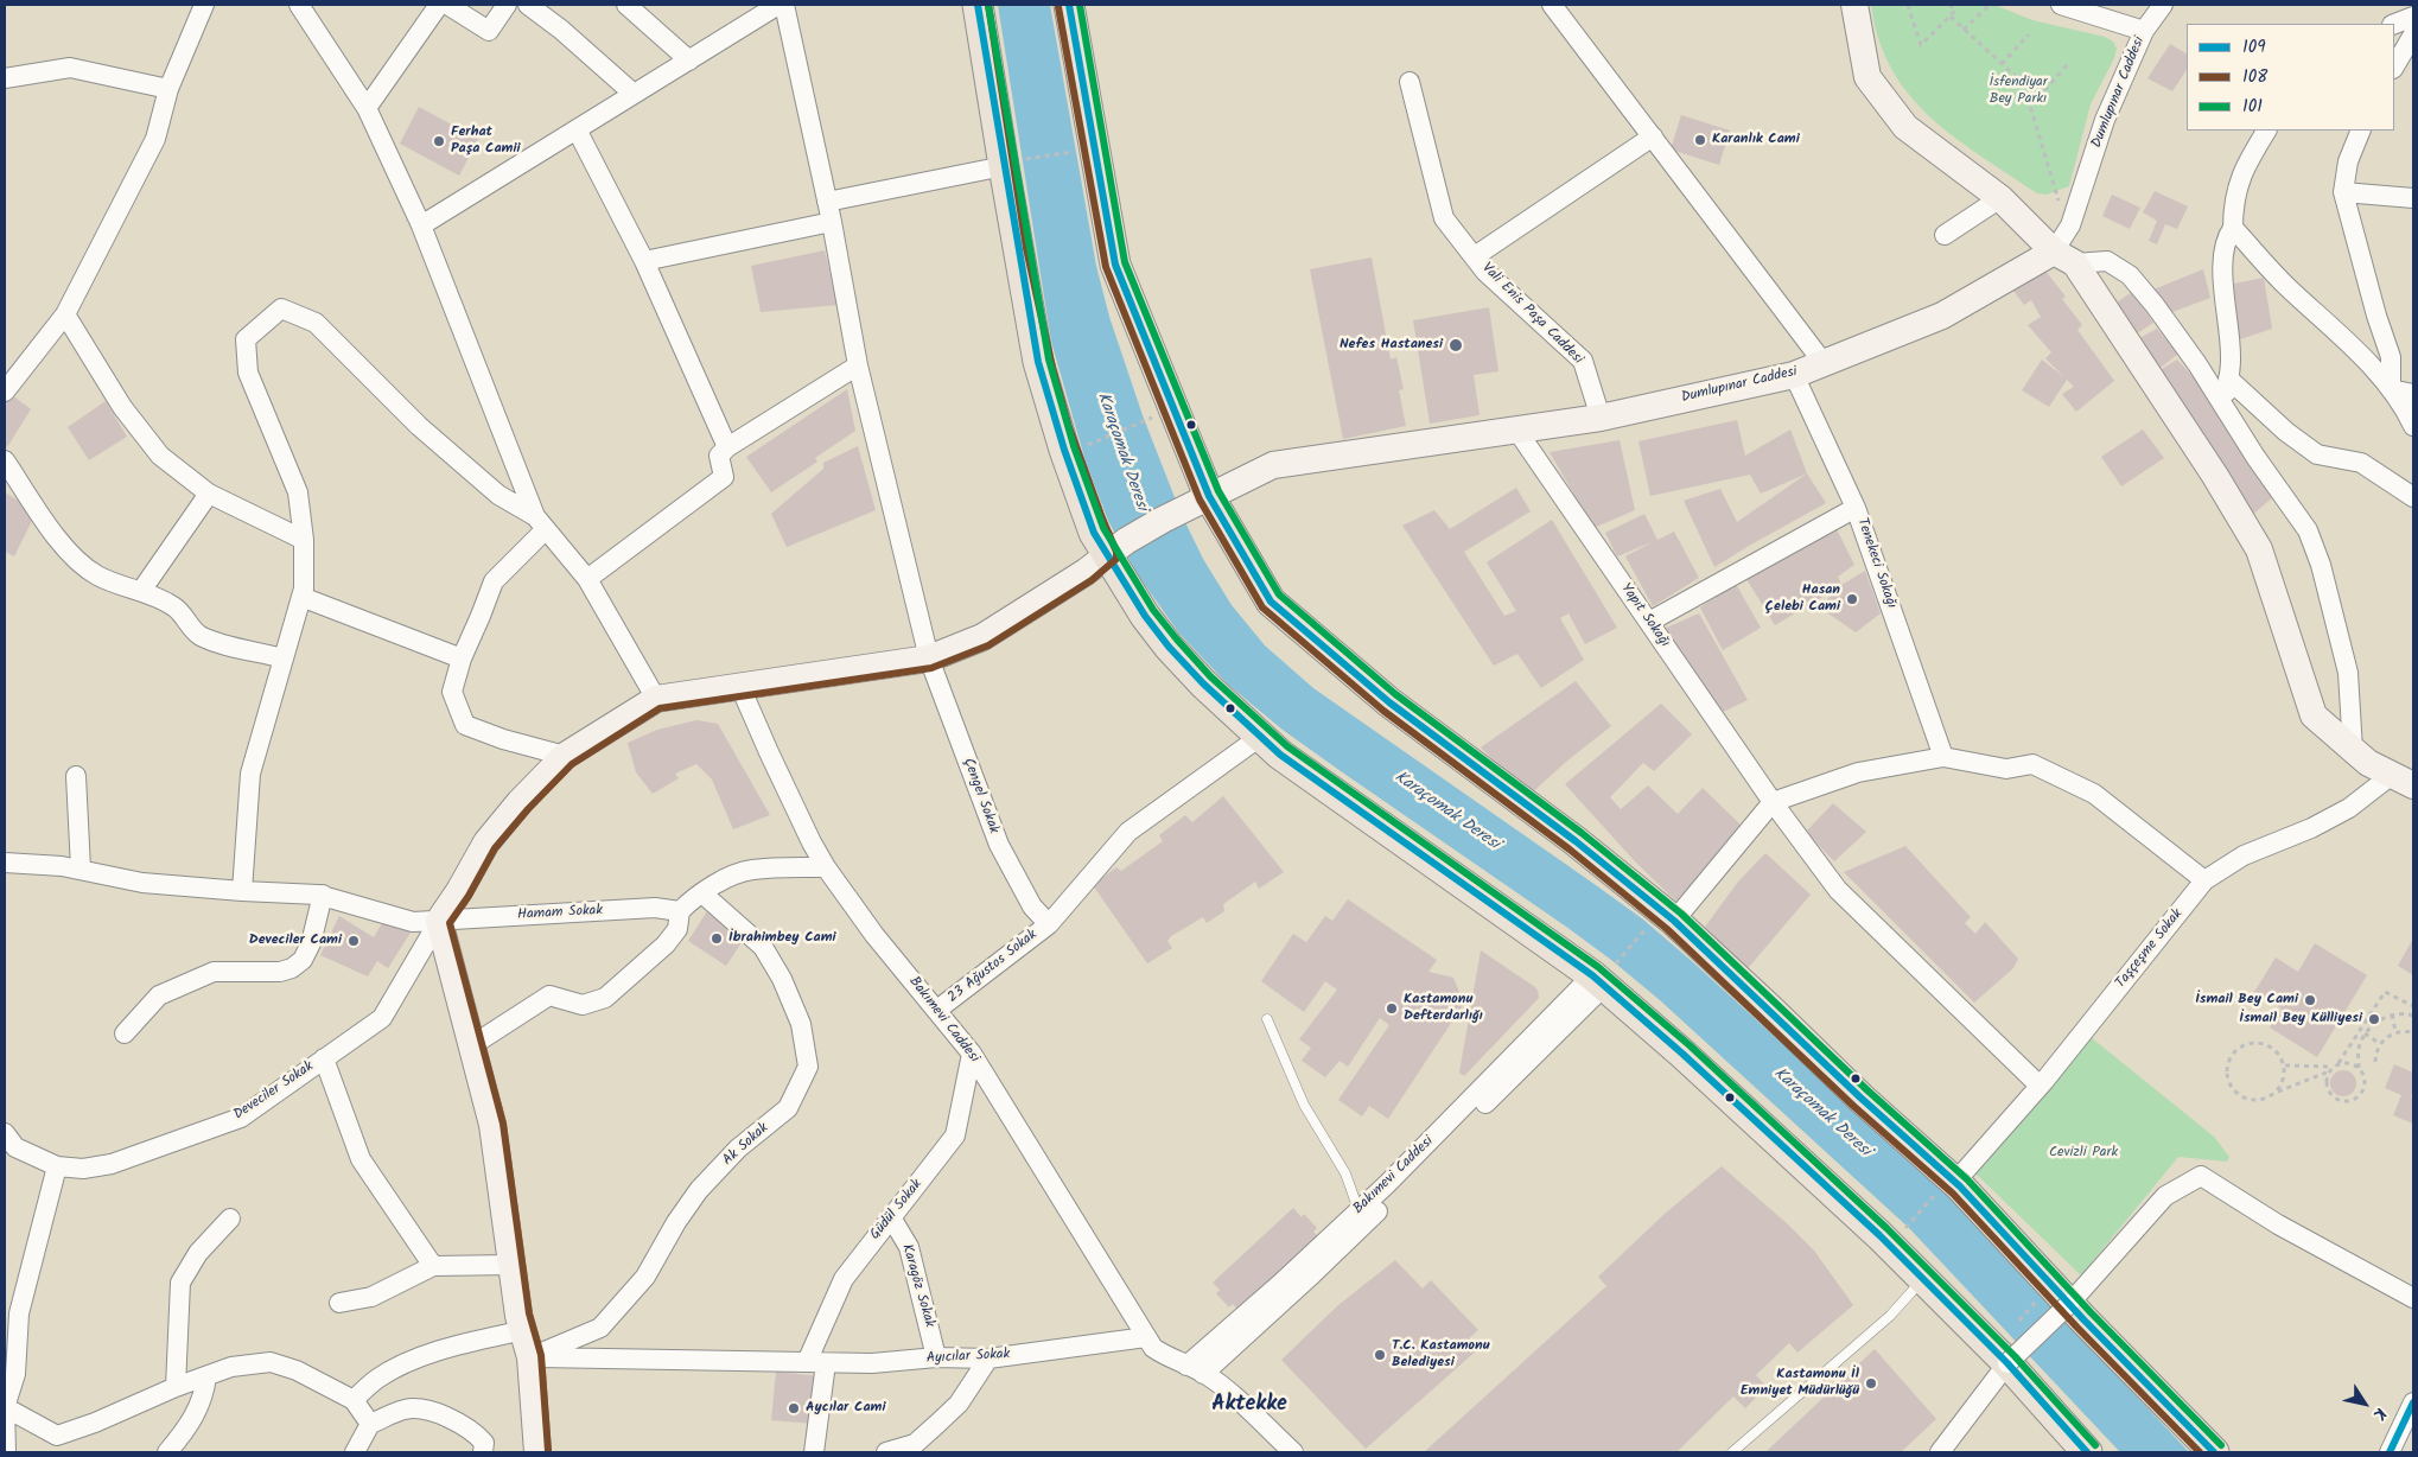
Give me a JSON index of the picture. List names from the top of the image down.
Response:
{
  "streets": {
    "main road": ["Dumlupınar Caddesi"],
    "street": [
      "Vali Enis Paşa Caddesi",
      "Tenekeci Sokağı",
      "Yapıt Sokağı",
      "Çengel Sokak",
      "Hamam Sokak",
      "Taşçeşme Sokak",
      "23 Ağustos Sokak",
      "Bakımevi Caddesi",
      "Deveciler Sokak",
      "Ak Sokak",
      "Güdül Sokak",
      "Karagöz Sokak",
      "Ayıcılar Sokak"
    ]
  },
  "crossings": [
    ["Dumlupınar Caddesi", "Vali Enis Paşa Caddesi"],
    ["Dumlupınar Caddesi", "Tenekeci Sokağı"],
    ["Dumlupınar Caddesi", "Yapıt Sokağı"],
    ["Dumlupınar Caddesi", "Çengel Sokak"],
    ["Dumlupınar Caddesi", "Bakımevi Caddesi"],
    ["Yapıt Sokağı", "Taşçeşme Sokak"],
    ["Çengel Sokak", "23 Ağustos Sokak"],
    ["Hamam Sokak", "Deveciler Sokak"],
    ["23 Ağustos Sokak", "Bakımevi Caddesi"],
    ["Bakımevi Caddesi", "Güdül Sokak"],
    ["Bakımevi Caddesi", "Ayıcılar Sokak"],
    ["Ak Sokak", "Ayıcılar Sokak"],
    ["Güdül Sokak", "Karagöz Sokak"],
    ["Güdül Sokak", "Ayıcılar Sokak"],
    ["Karagöz Sokak", "Ayıcılar Sokak"]
  ],
  "districts": ["Aktekke"],
  "water": ["Karaçomak Deresi"],
  "parks": ["İsfendiyar Bey Parkı", "Cevizli Park"],
  "places": [
    "Karanlık Cami",
    "Ferhat Paşa Camii",
    "Nefes Hastanesi",
    "Hasan Çelebi Cami",
    "İbrahimbey Cami",
    "Deveciler Cami",
    "İsmail Bey Cami",
    "Kastamonu Defterdarlığı",
    "İsmail Bey Külliyesi",
    "T.C. Kastamonu Belediyesi",
    "Kastamonu İl Emniyet Müdürlüğü",
    "Aycılar Cami"
  ],
  "lines": ["transit line 109", "transit line 108", "transit line 101"],
  "legend": ["109", "108", "101"],
  "north": "bottom right"
}
